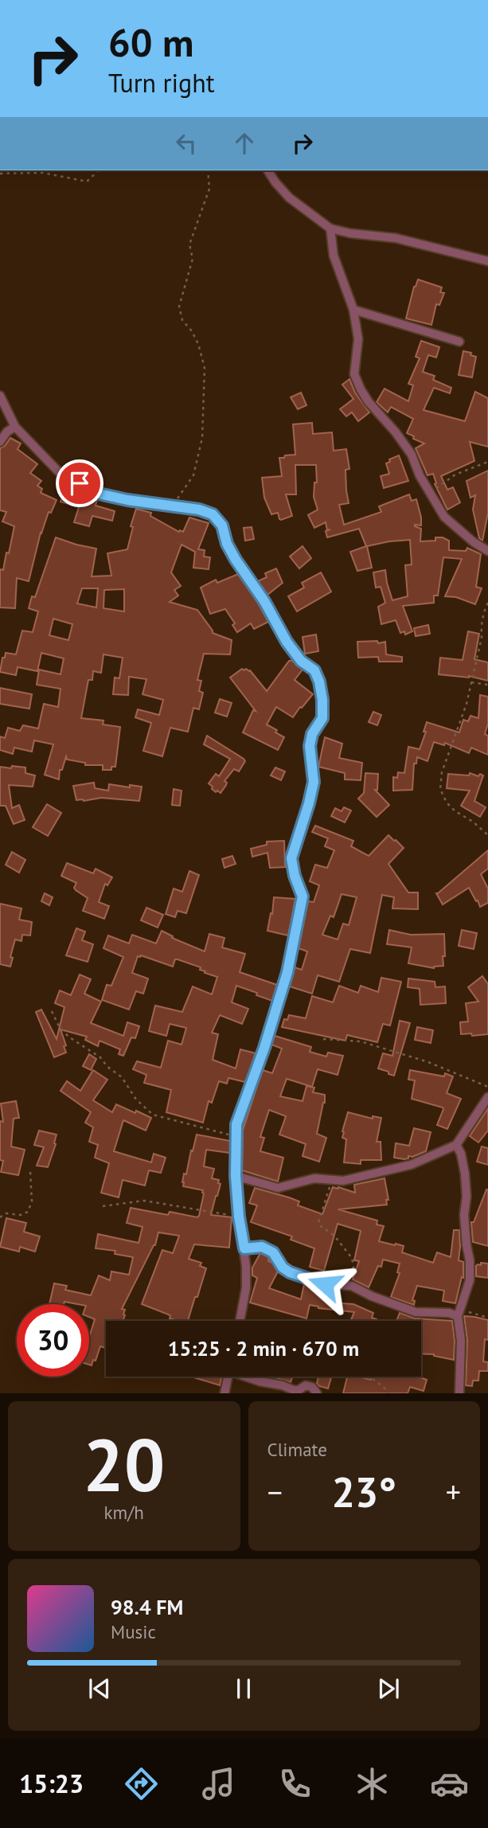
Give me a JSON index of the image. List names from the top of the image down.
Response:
{
  "page": {
    "turn": ["60 m", "Turn right"],
    "limit": "30",
    "trip": "15:25 · 2 min · 670 m",
    "tile": [
      ["20", "km/h"],
      "Climate"
    ],
    "heat": ["−", "23°", "+"],
    "song": ["98.4 FM", "Music"],
    "tabs": "15:23"
  }
}
